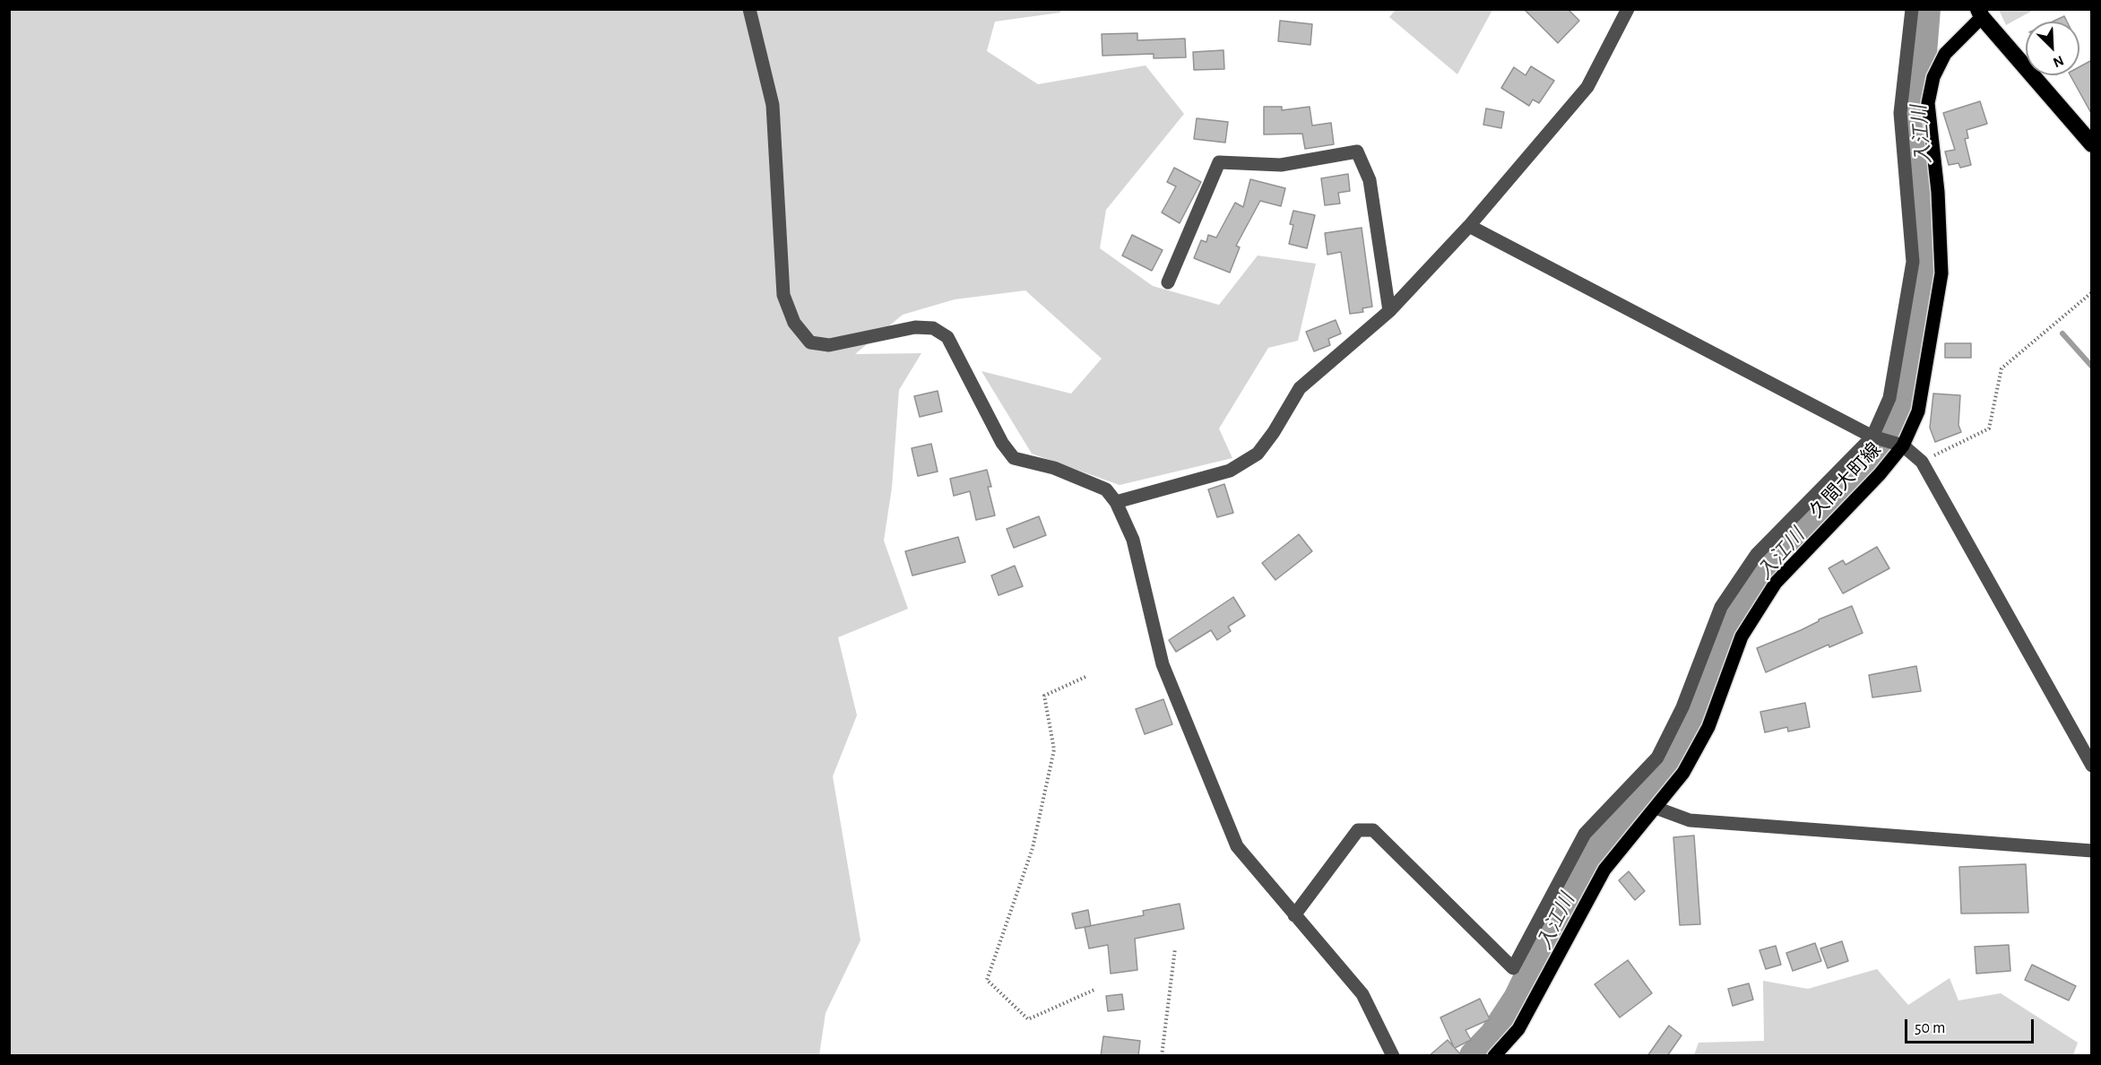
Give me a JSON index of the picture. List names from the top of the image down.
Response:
{
  "streets": {
    "main road": ["久間大町線"]
  },
  "water": ["入江川"],
  "scale_bar": "50 m",
  "north": "bottom right"
}
